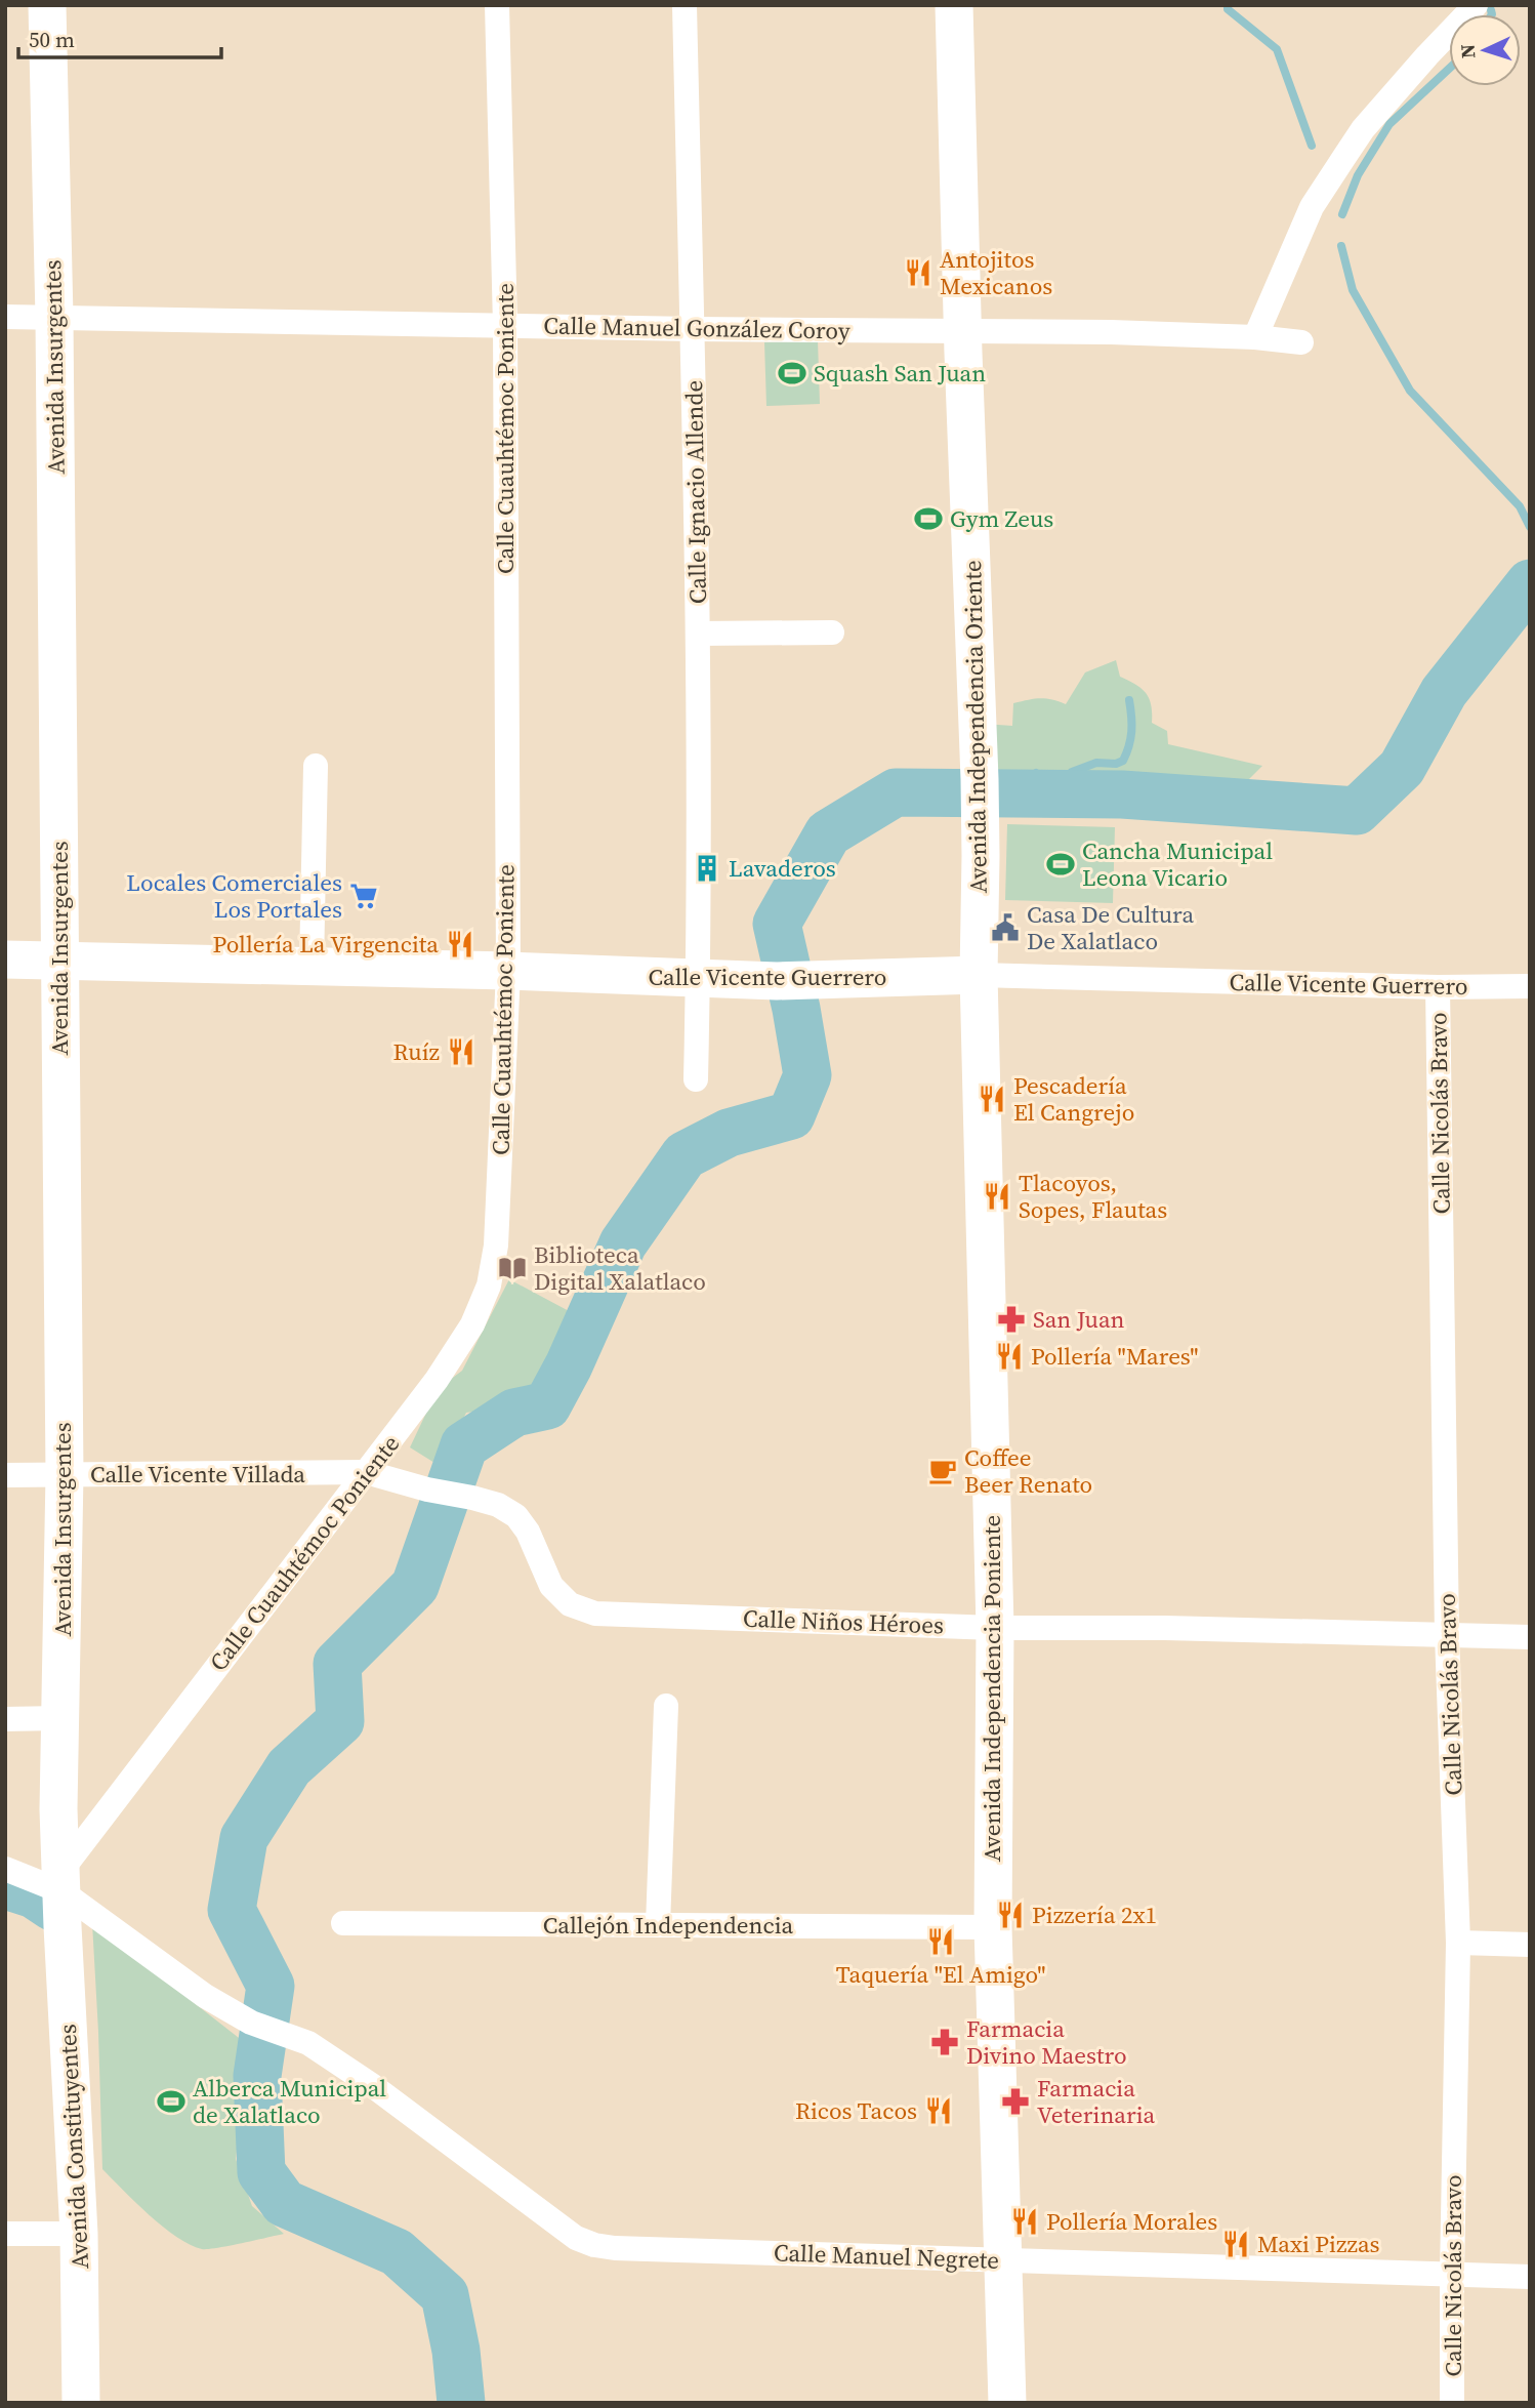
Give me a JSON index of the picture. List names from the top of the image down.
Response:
{
  "streets": {
    "main road": [
      "Avenida Insurgentes",
      "Avenida Independencia Oriente",
      "Calle Vicente Guerrero",
      "Avenida Independencia Poniente",
      "Avenida Constituyentes"
    ],
    "street": [
      "Calle Manuel González Coroy",
      "Calle Cuauhtémoc Poniente",
      "Calle Ignacio Allende",
      "Calle Nicolás Bravo",
      "Calle Vicente Villada",
      "Calle Niños Héroes",
      "Callejón Independencia",
      "Calle Manuel Negrete"
    ]
  },
  "crossings": [
    ["Calle Manuel González Coroy", "Avenida Insurgentes"],
    ["Calle Manuel González Coroy", "Calle Cuauhtémoc Poniente"],
    ["Calle Manuel González Coroy", "Calle Ignacio Allende"],
    ["Calle Manuel González Coroy", "Avenida Independencia Oriente"],
    ["Avenida Insurgentes", "Calle Cuauhtémoc Poniente"],
    ["Avenida Insurgentes", "Calle Vicente Guerrero"],
    ["Avenida Insurgentes", "Calle Vicente Villada"],
    ["Avenida Insurgentes", "Avenida Constituyentes"],
    ["Avenida Insurgentes", "Calle Manuel Negrete"],
    ["Calle Cuauhtémoc Poniente", "Calle Vicente Guerrero"],
    ["Calle Cuauhtémoc Poniente", "Calle Vicente Villada"],
    ["Calle Cuauhtémoc Poniente", "Avenida Constituyentes"],
    ["Calle Cuauhtémoc Poniente", "Calle Manuel Negrete"],
    ["Calle Ignacio Allende", "Calle Vicente Guerrero"],
    ["Avenida Independencia Oriente", "Calle Vicente Guerrero"],
    ["Avenida Independencia Oriente", "Avenida Independencia Poniente"],
    ["Calle Vicente Guerrero", "Calle Nicolás Bravo"],
    ["Calle Vicente Guerrero", "Avenida Independencia Poniente"],
    ["Calle Nicolás Bravo", "Calle Niños Héroes"],
    ["Calle Nicolás Bravo", "Calle Manuel Negrete"],
    ["Calle Vicente Villada", "Calle Niños Héroes"],
    ["Calle Niños Héroes", "Avenida Independencia Poniente"],
    ["Avenida Independencia Poniente", "Callejón Independencia"],
    ["Avenida Independencia Poniente", "Calle Manuel Negrete"],
    ["Avenida Constituyentes", "Calle Manuel Negrete"]
  ],
  "places": {
    "restaurant": [
      "Antojitos Mexicanos",
      "Pollería La Virgencita",
      "Ruíz",
      "Pescadería El Cangrejo",
      "Tlacoyos, Sopes, Flautas",
      "Pollería \"Mares\"",
      "Pizzería 2x1",
      "Taquería \"El Amigo\"",
      "Ricos Tacos",
      "Pollería Morales",
      "Maxi Pizzas"
    ],
    "sports": [
      "Squash San Juan",
      "Gym Zeus",
      "Cancha Municipal Leona Vicario",
      "Alberca Municipal de Xalatlaco"
    ],
    "building": ["Lavaderos"],
    "supermarket": ["Locales Comerciales Los Portales"],
    "public building": ["Casa De Cultura De Xalatlaco"],
    "library": ["Biblioteca Digital Xalatlaco"],
    "pharmacy": ["San Juan", "Farmacia Divino Maestro", "Farmacia Veterinaria"],
    "cafe": ["Coffee Beer Renato"]
  },
  "scale_bar": "50 m",
  "north": "left"
}
